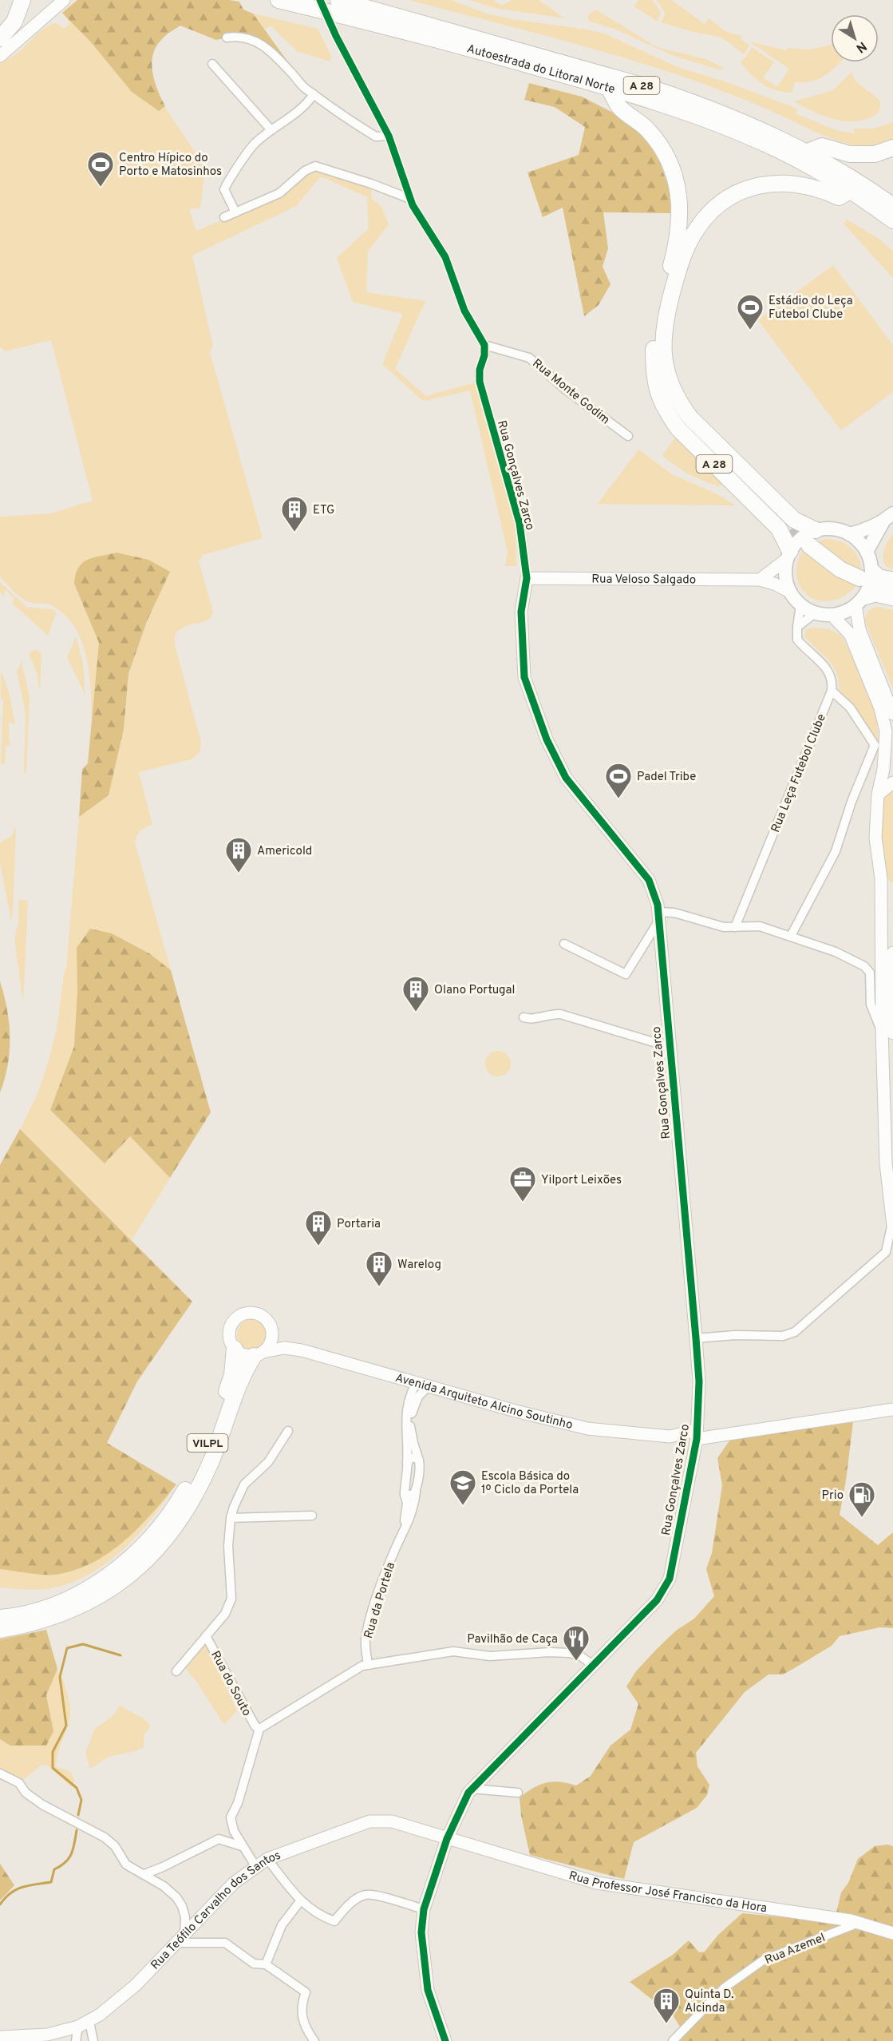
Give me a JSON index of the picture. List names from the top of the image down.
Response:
{
  "streets": {
    "highway": ["Autoestrada do Litoral Norte", "A 28", "VILPL"],
    "main road": [
      "Rua Gonçalves Zarco",
      "Rua Veloso Salgado",
      "Avenida Arquiteto Alcino Soutinho",
      "Rua Professor José Francisco da Hora",
      "Rua Teófilo Carvalho dos Santos"
    ],
    "street": [
      "Rua Monte Godim",
      "Rua Leça Futebol Clube",
      "Rua da Portela",
      "Rua do Souto",
      "Rua Azemel"
    ]
  },
  "crossings": [
    ["A 28", "Rua Veloso Salgado"],
    ["Rua Monte Godim", "Rua Gonçalves Zarco"],
    ["Rua Gonçalves Zarco", "Rua Veloso Salgado"],
    ["Rua Gonçalves Zarco", "Avenida Arquiteto Alcino Soutinho"],
    ["Rua Gonçalves Zarco", "Rua Professor José Francisco da Hora"],
    ["Rua Gonçalves Zarco", "Rua Teófilo Carvalho dos Santos"],
    ["Avenida Arquiteto Alcino Soutinho", "VILPL"],
    ["Avenida Arquiteto Alcino Soutinho", "Rua da Portela"],
    ["Rua Professor José Francisco da Hora", "Rua Teófilo Carvalho dos Santos"],
    ["Rua Professor José Francisco da Hora", "Rua Azemel"]
  ],
  "places": {
    "sports": ["Centro Hípico do Porto e Matosinhos", "Estádio do Leça Futebol Clube", "Padel Tribe"],
    "building": [
      "ETG",
      "Americold",
      "Olano Portugal",
      "Portaria",
      "Warelog",
      "Quinta D. Alcinda"
    ],
    "office": ["Yilport Leixões"],
    "school or university": ["Escola Básica do 1º Ciclo da Portela"],
    "fuel station": ["Prio"],
    "restaurant": ["Pavilhão de Caça"]
  },
  "north": "bottom right"
}
